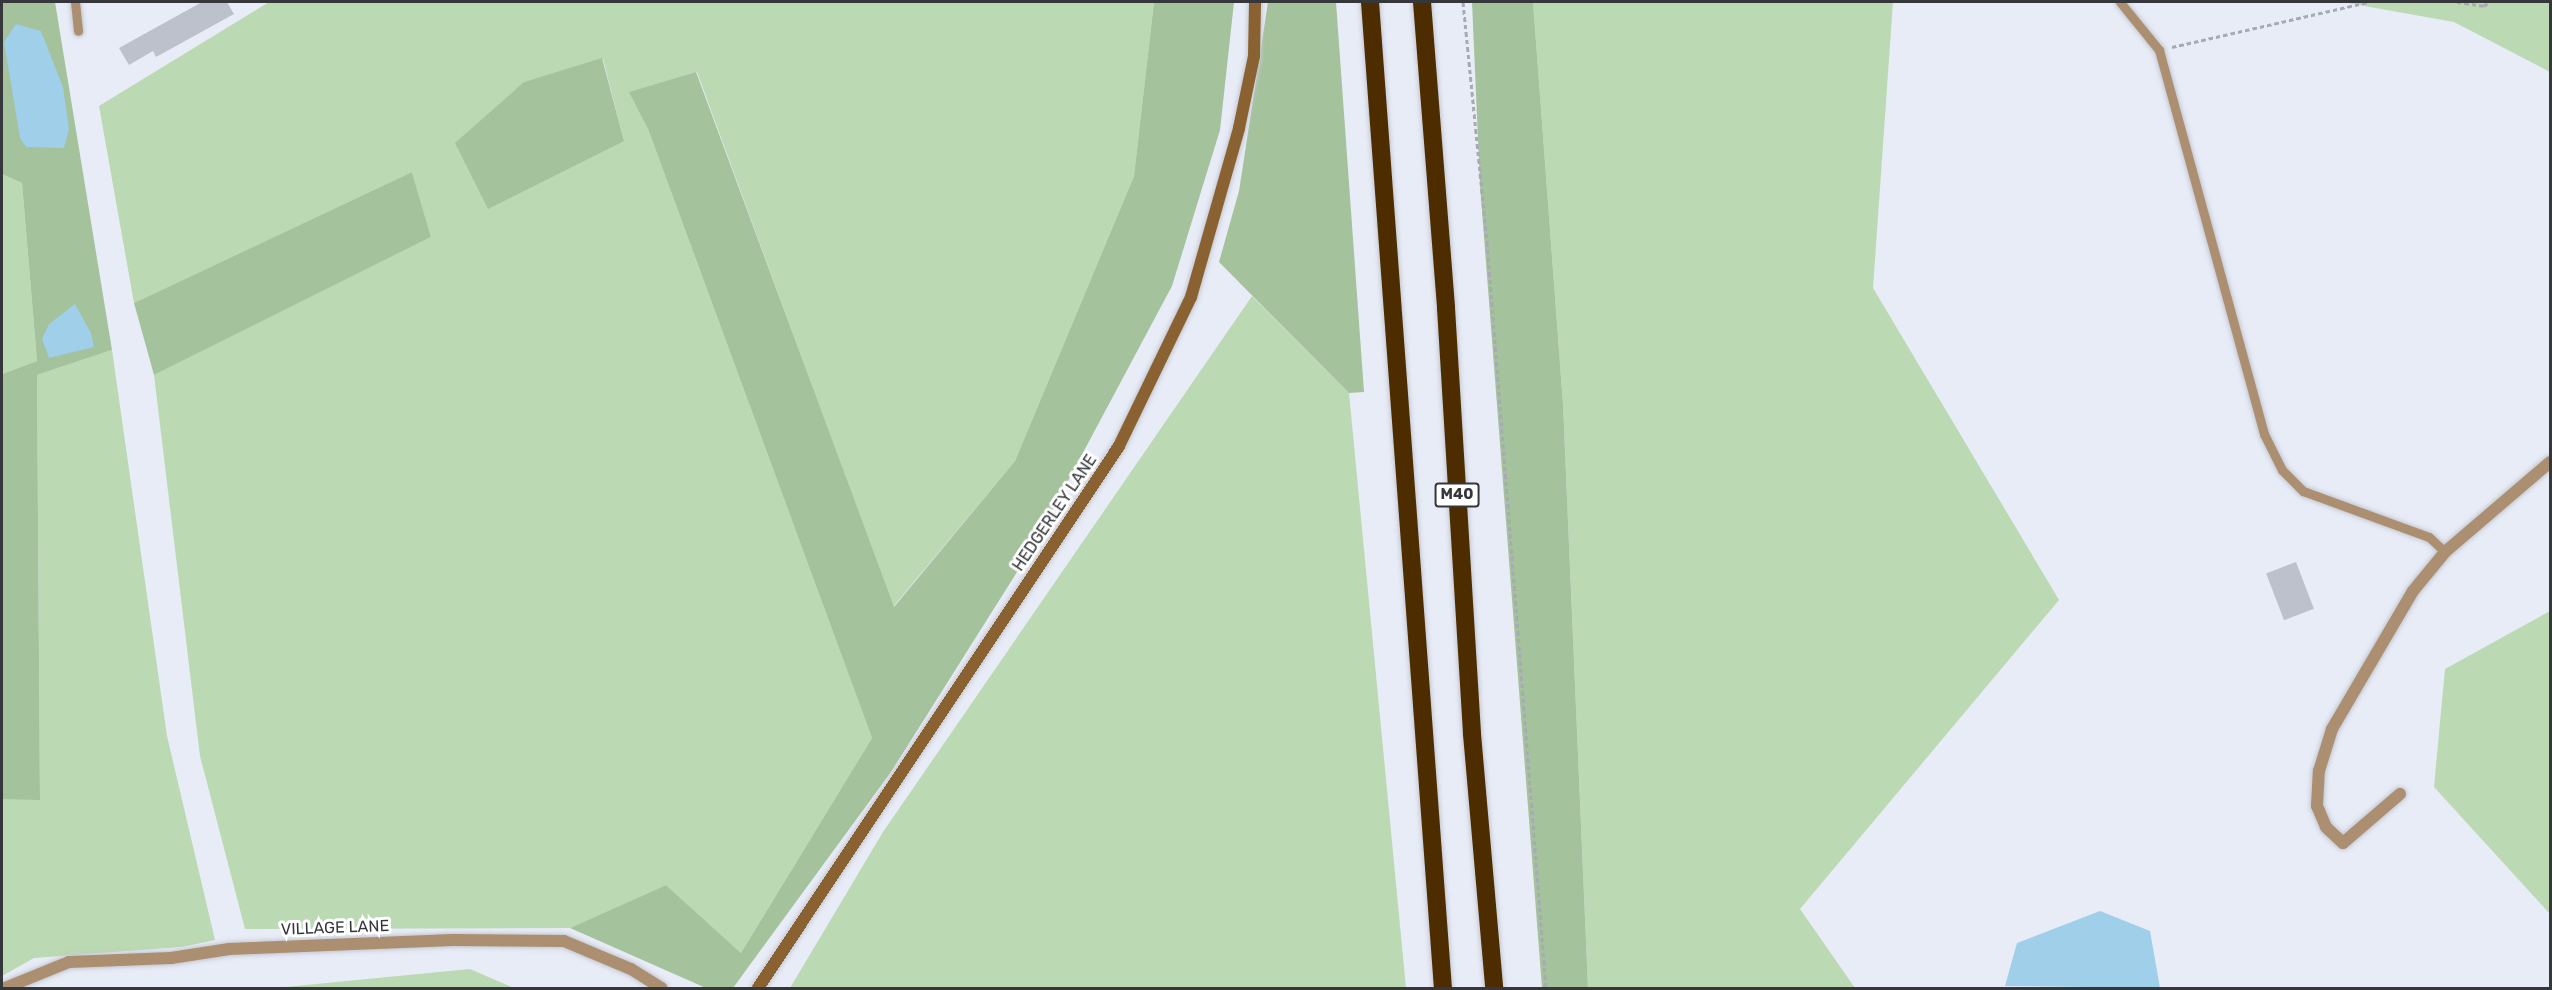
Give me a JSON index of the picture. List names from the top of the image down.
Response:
{
  "streets": {
    "highway": ["M40"],
    "street": ["HEDGERLEY LANE", "VILLAGE LANE"]
  }
}
